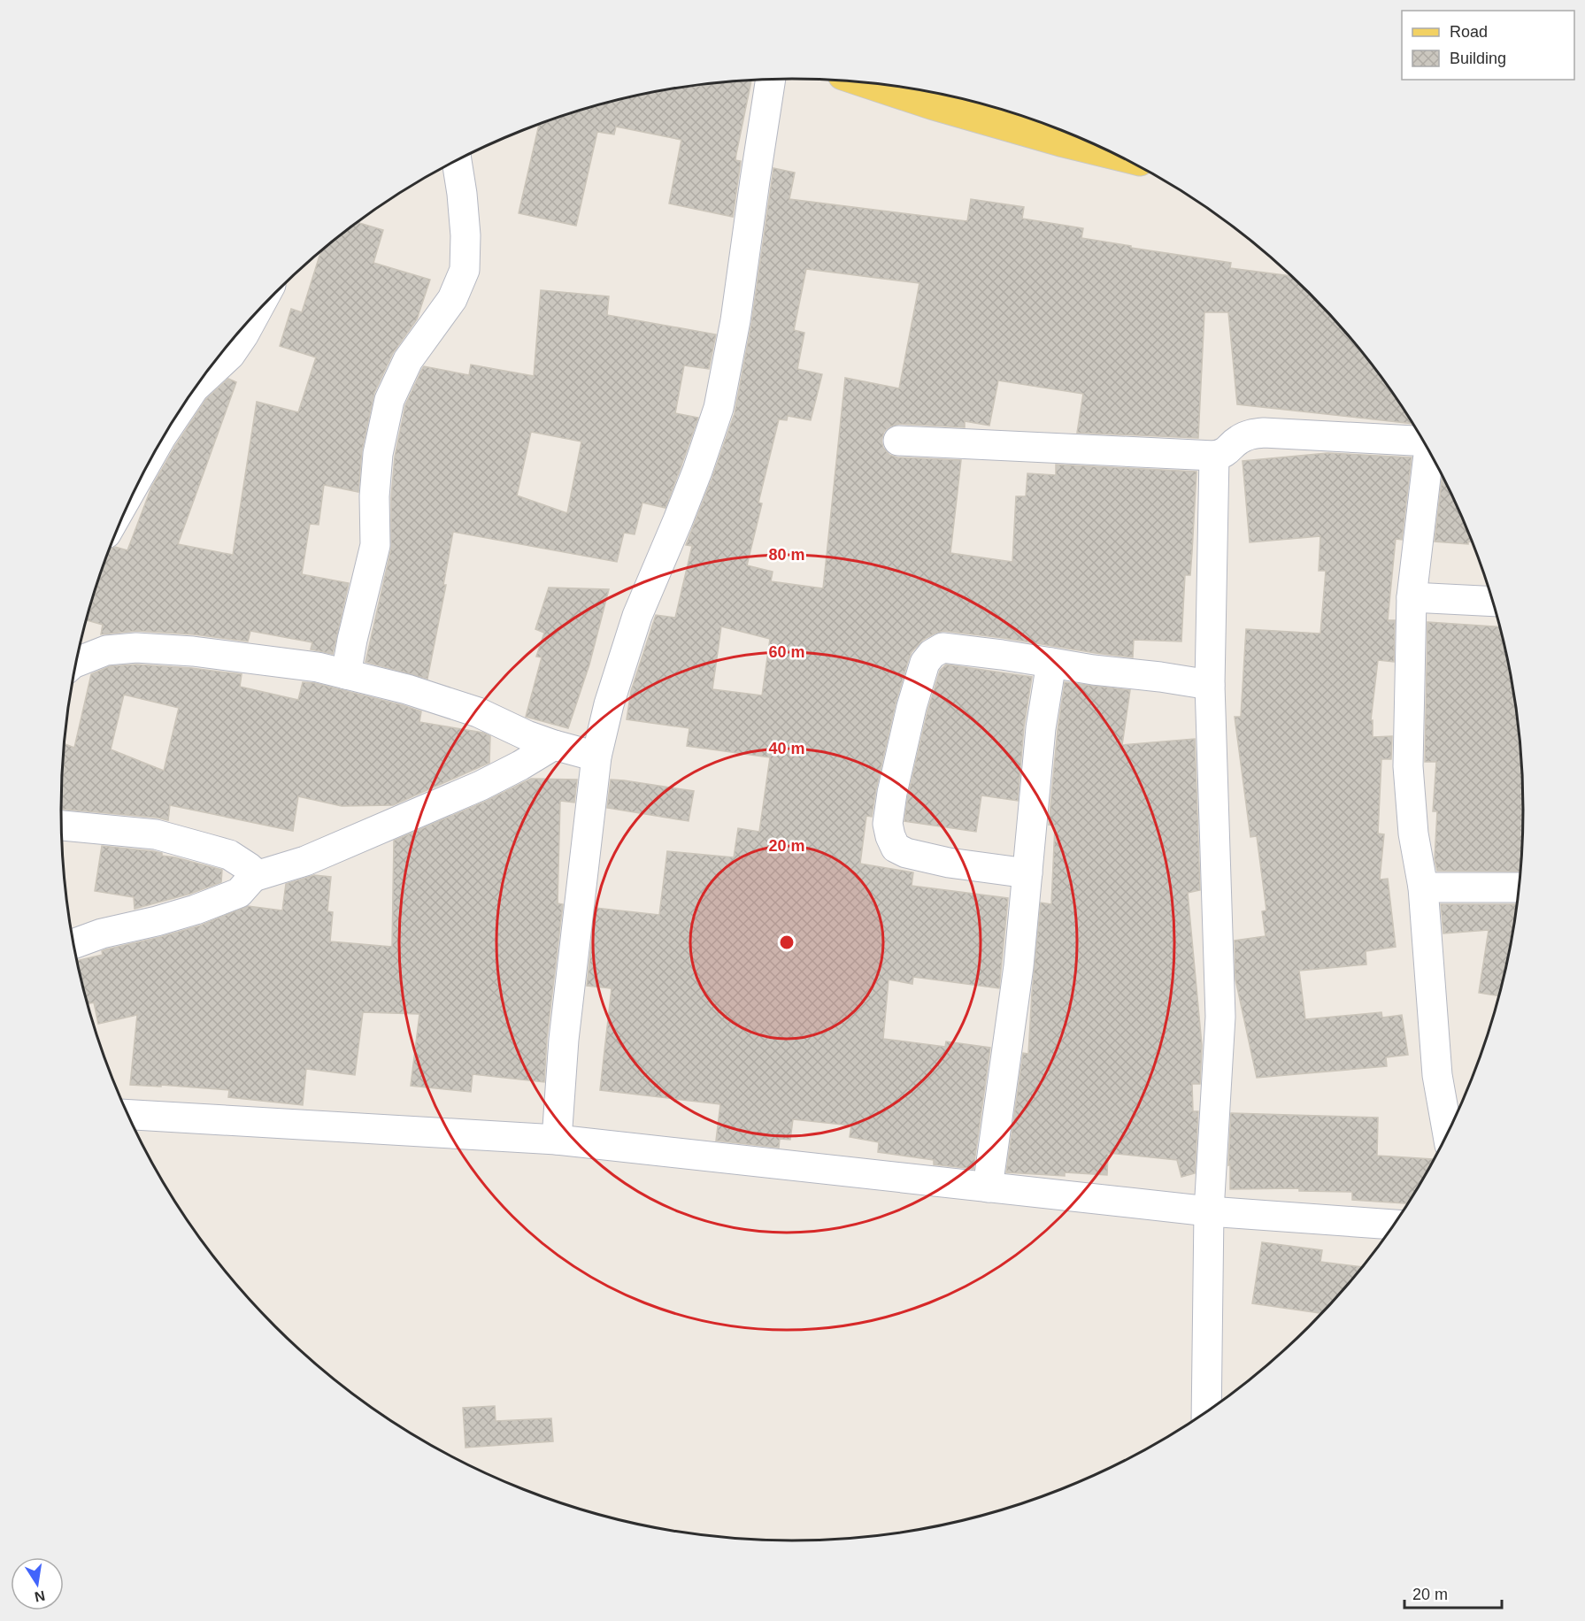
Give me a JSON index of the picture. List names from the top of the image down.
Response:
{
  "legend": ["Road", "Building"],
  "scale_bar": "20 m",
  "north": "bottom",
  "rings": [
    "80 m",
    "60 m",
    "40 m",
    "20 m"
  ]
}
